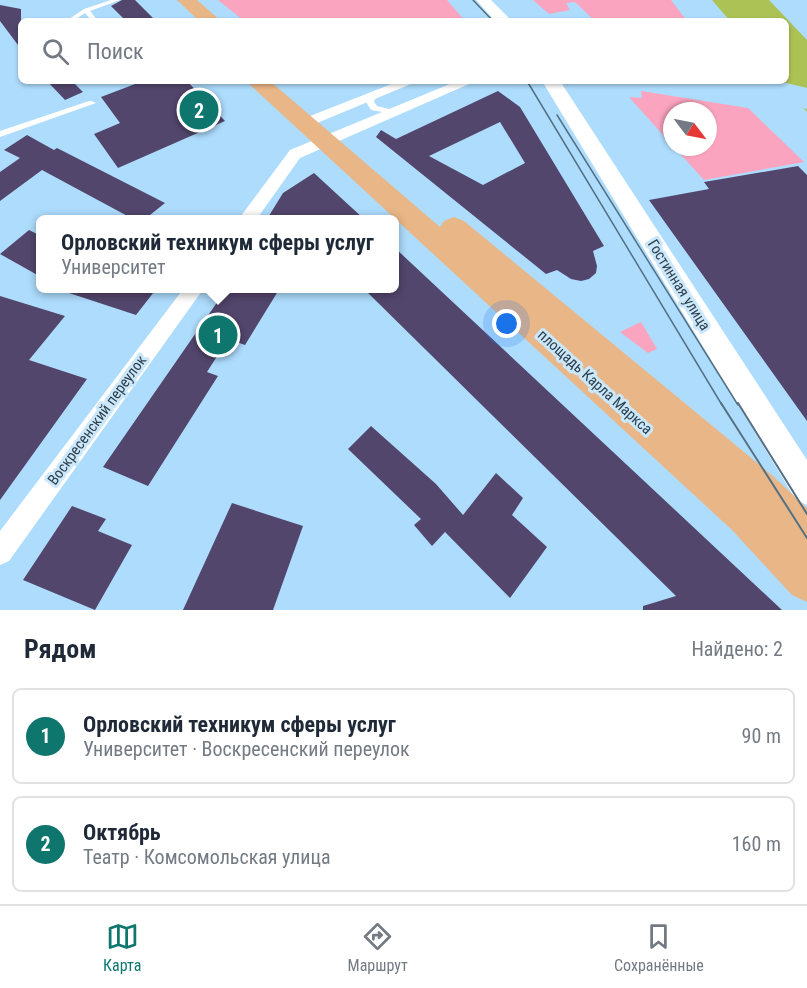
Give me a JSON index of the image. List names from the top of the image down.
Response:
{
  "streets": {
    "main road": ["площадь Карла Маркса"],
    "street": ["Гостинная улица", "Воскресенский переулок"]
  },
  "north": "bottom right",
  "page": {
    "search": "Поиск",
    "pins": ["2", "1"],
    "popup": ["Орловский техникум сферы услуг", "Университет"],
    "heading": ["Рядом", "Найдено: 2"],
    "list": [
      {
        "mark": "1",
        "name": "Орловский техникум сферы услуг",
        "note": "Университет · Воскресенский переулок",
        "value": "90 m"
      },
      {
        "mark": "2",
        "name": "Октябрь",
        "note": "Театр · Комсомольская улица",
        "value": "160 m"
      }
    ],
    "nav": ["Карта", "Маршрут", "Сохранённые"]
  }
}
